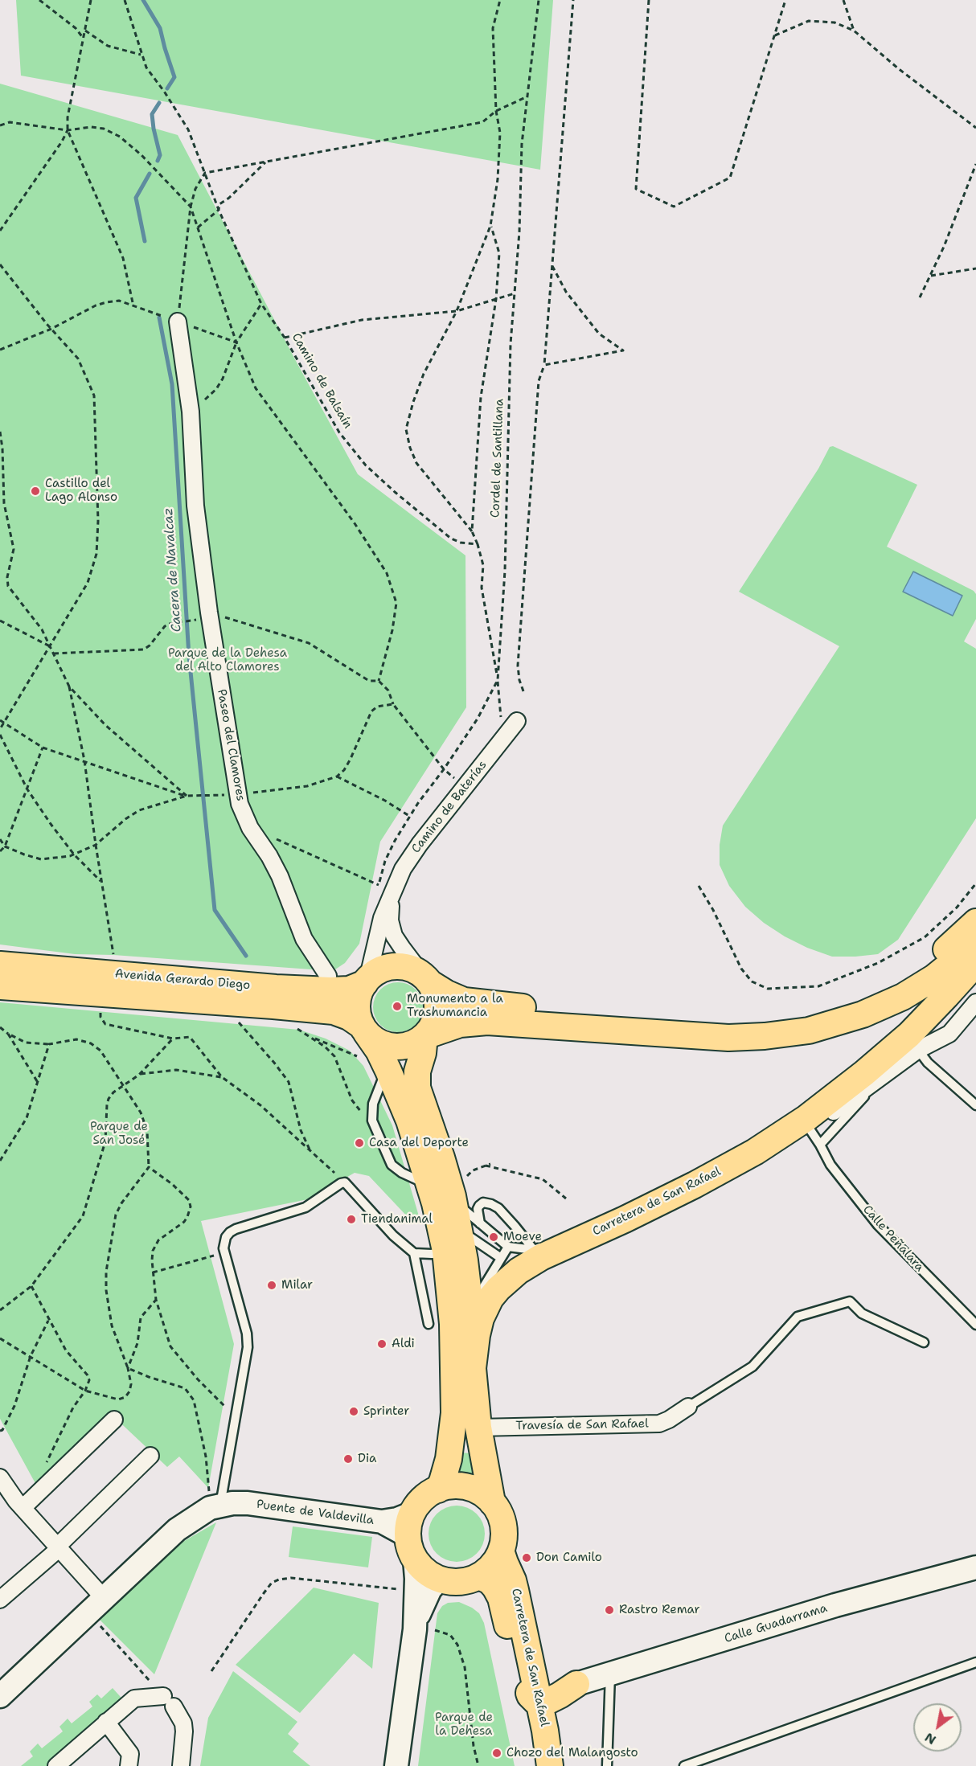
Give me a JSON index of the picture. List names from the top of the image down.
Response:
{
  "streets": {
    "main road": [
      "Avenida Gerardo Diego",
      "Carretera de San Rafael",
      "Puente de Valdevilla",
      "Calle Guadarrama"
    ],
    "street": ["Paseo del Clamores", "Camino de Baterías", "Travesía de San Rafael"],
    "lane": ["Calle Peñalara"],
    "path": ["Camino de Balsaín", "Cordel de Santillana"]
  },
  "crossings": [
    ["Cordel de Santillana", "Paseo del Clamores"],
    ["Camino de Baterías", "Avenida Gerardo Diego"],
    ["Carretera de San Rafael", "Travesía de San Rafael"],
    ["Carretera de San Rafael", "Puente de Valdevilla"],
    ["Carretera de San Rafael", "Calle Guadarrama"]
  ],
  "water": ["Cacera de Navalcaz"],
  "parks": ["Parque de la Dehesa del Alto Clamores", "Parque de San José", "Parque de la Dehesa"],
  "places": [
    "Castillo del Lago Alonso",
    "Monumento a la Trashumancia",
    "Casa del Deporte",
    "Tiendanimal",
    "Moeve",
    "Milar",
    "Aldi",
    "Sprinter",
    "Dia",
    "Don Camilo",
    "Rastro Remar",
    "Chozo del Malangosto"
  ],
  "north": "bottom left"
}
